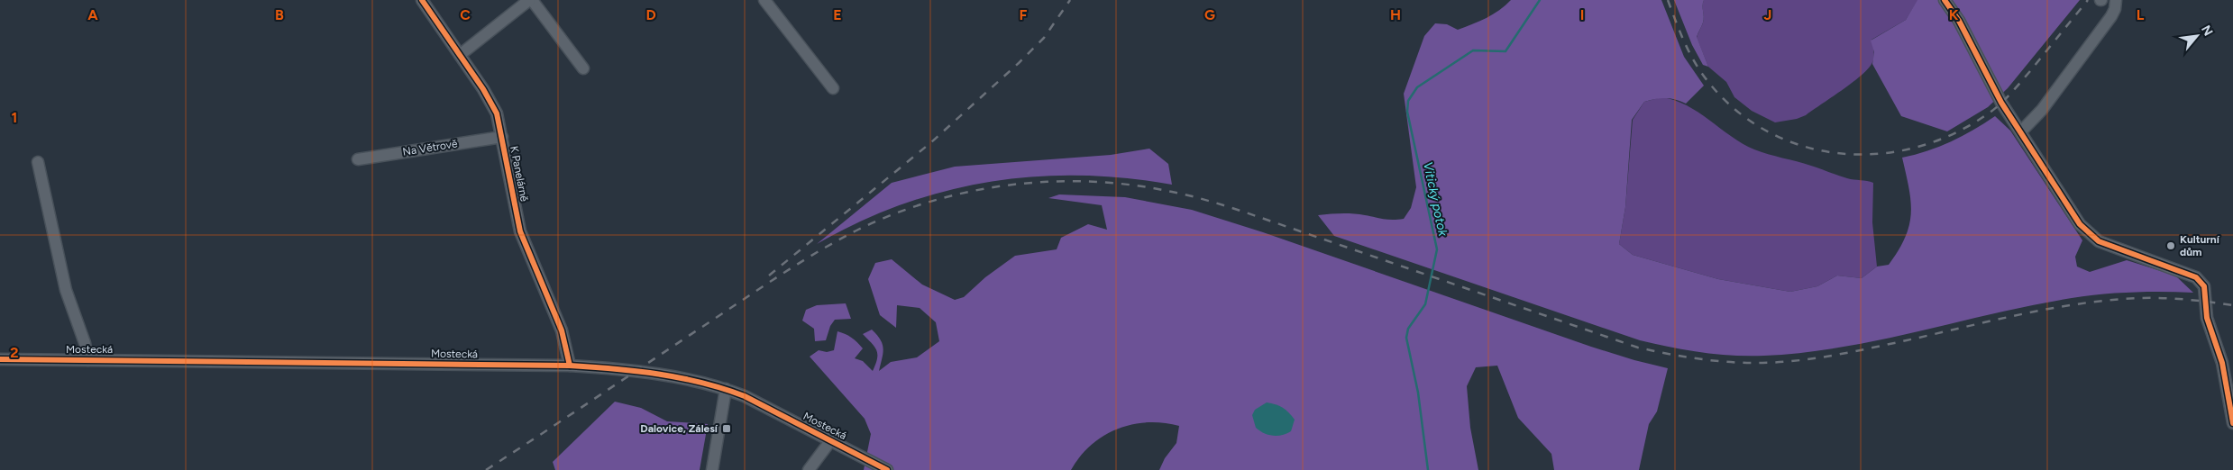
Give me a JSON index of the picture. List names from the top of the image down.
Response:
{
  "streets": {
    "street": ["Na Větrově", "K Panelárně", "Mostecká"]
  },
  "crossings": [
    ["Na Větrově", "K Panelárně"],
    ["K Panelárně", "Mostecká"]
  ],
  "water": ["Vitický potok"],
  "places": {
    "other": ["Kulturní dům"],
    "transit": ["Dalovice, Zálesí"]
  },
  "north": "top right",
  "grid": {
    "columns": [
      "A",
      "B",
      "C",
      "D",
      "E",
      "F",
      "G",
      "H",
      "I",
      "J",
      "K",
      "L"
    ],
    "rows": ["1", "2"]
  }
}
